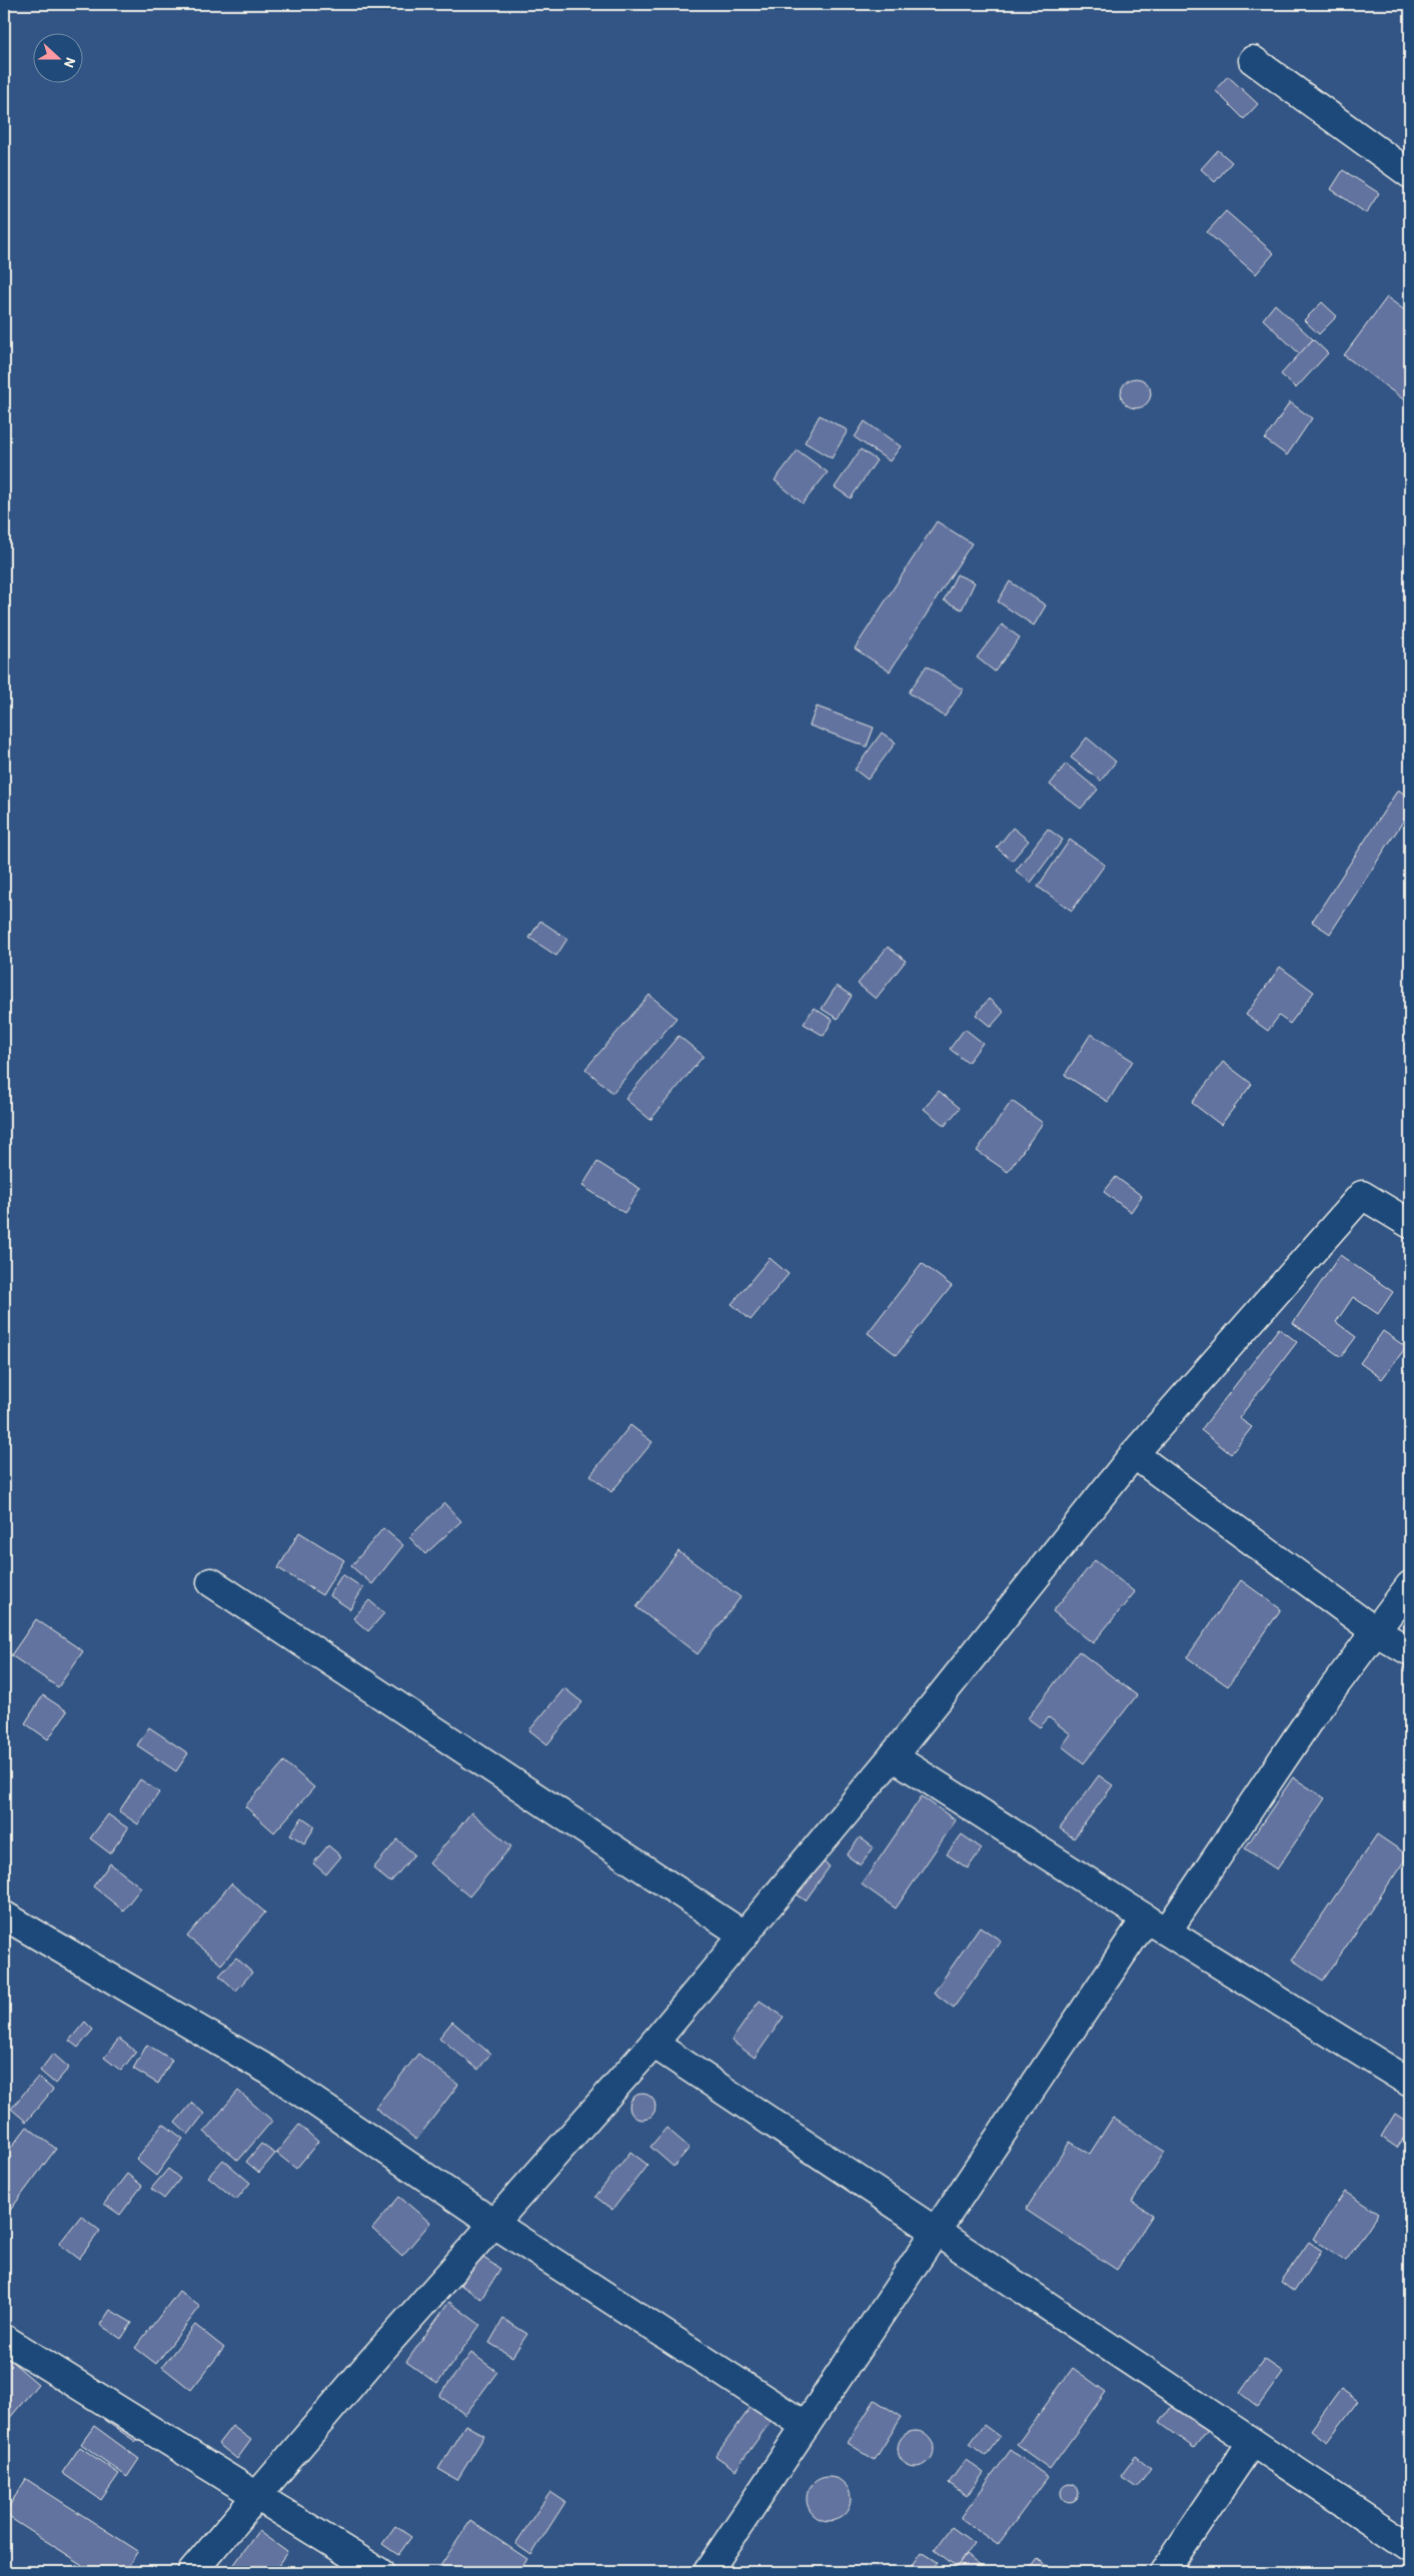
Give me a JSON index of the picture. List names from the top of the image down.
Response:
{
  "north": "right"
}
